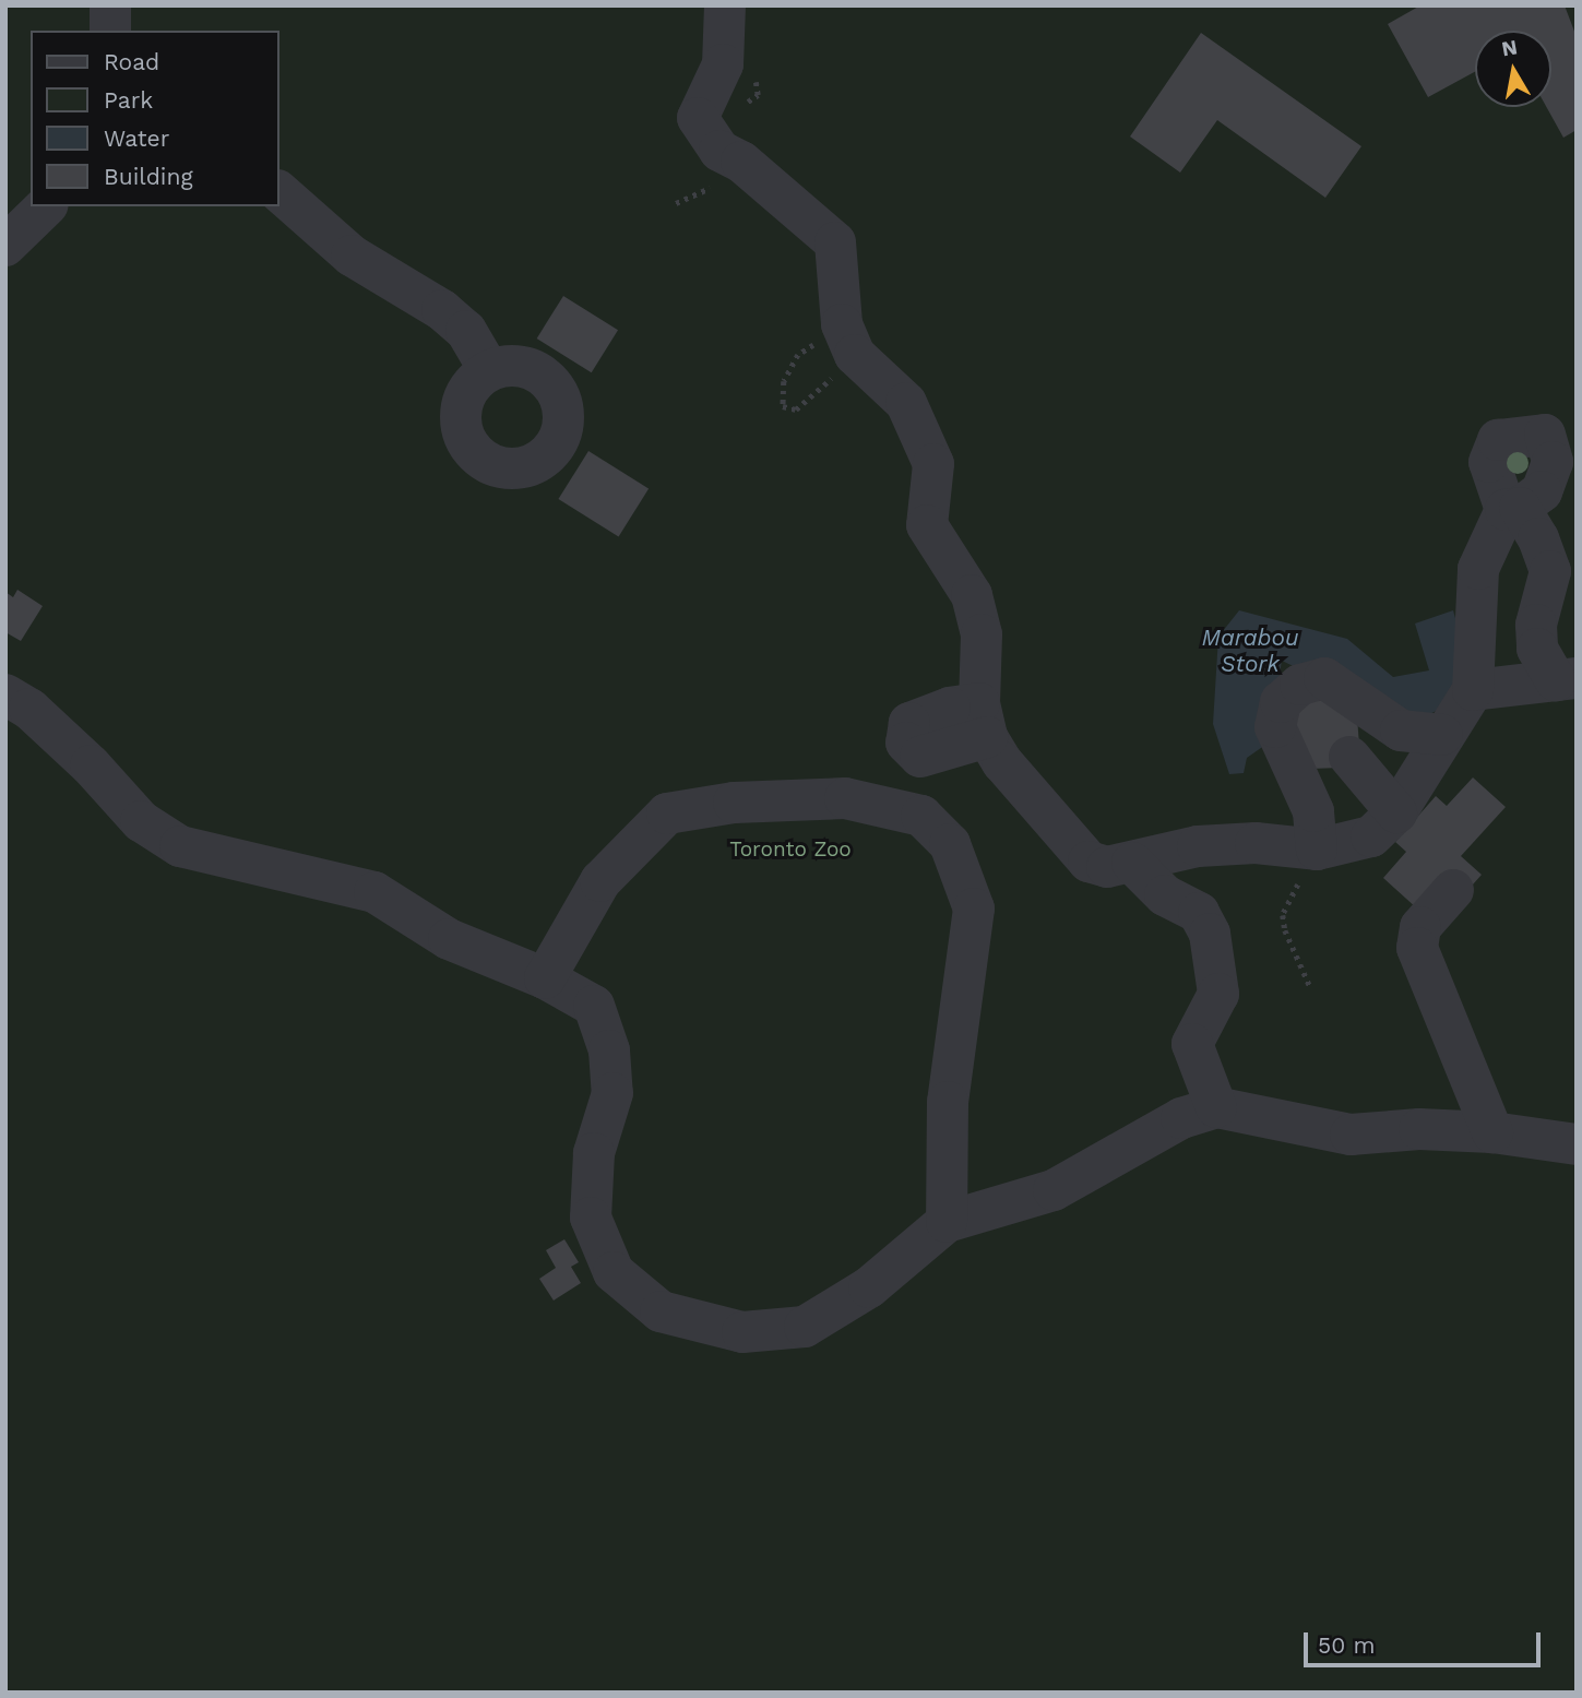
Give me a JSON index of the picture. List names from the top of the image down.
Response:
{
  "water": ["Marabou Stork"],
  "parks": ["Toronto Zoo"],
  "legend": [
    "Road",
    "Park",
    "Water",
    "Building"
  ],
  "scale_bar": "50 m",
  "north": "top"
}
